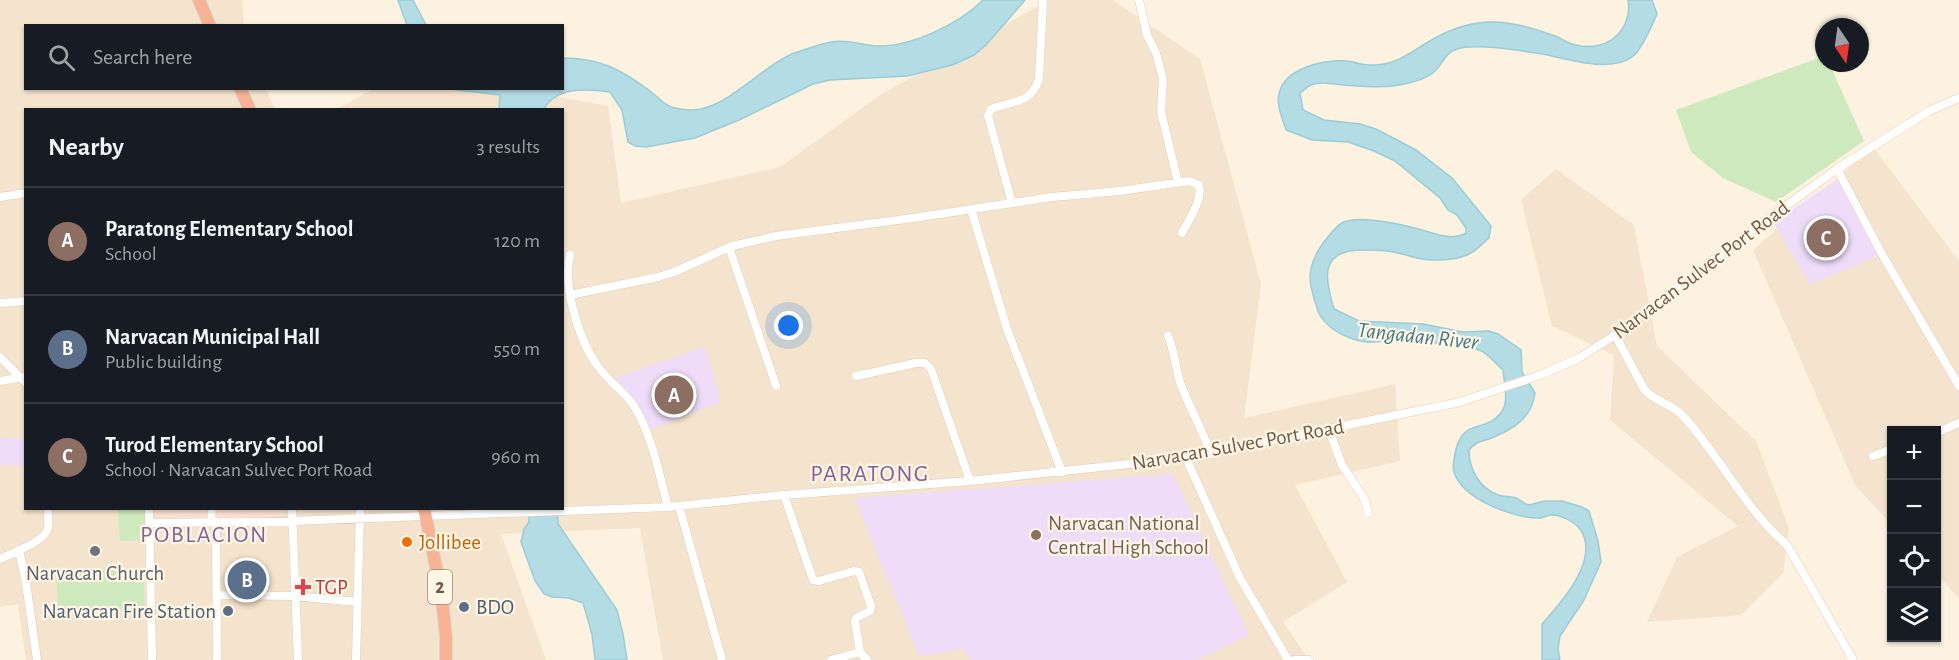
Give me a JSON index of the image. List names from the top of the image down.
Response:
{
  "streets": {
    "highway": ["2"],
    "street": ["Narvacan Sulvec Port Road"]
  },
  "crossings": [
    ["Narvacan Sulvec Port Road", "2"]
  ],
  "districts": ["PARATONG", "POBLACION"],
  "water": ["Tangadan River"],
  "places": {
    "other": [
      "Narvacan National Central High School",
      "Jollibee",
      "Narvacan Church",
      "BDO",
      "Narvacan Fire Station"
    ],
    "health": ["TGP"]
  },
  "north": "bottom",
  "page": {
    "search": "Search here",
    "heading": ["Nearby", "3 results"],
    "list": [
      {
        "mark": "A",
        "name": "Paratong Elementary School",
        "note": "School",
        "value": "120 m"
      },
      {
        "mark": "B",
        "name": "Narvacan Municipal Hall",
        "note": "Public building",
        "value": "550 m"
      },
      {
        "mark": "C",
        "name": "Turod Elementary School",
        "note": "School · Narvacan Sulvec Port Road",
        "value": "960 m"
      }
    ],
    "pins": ["C", "A", "B"],
    "map_buttons": ["+", "−"]
  }
}
